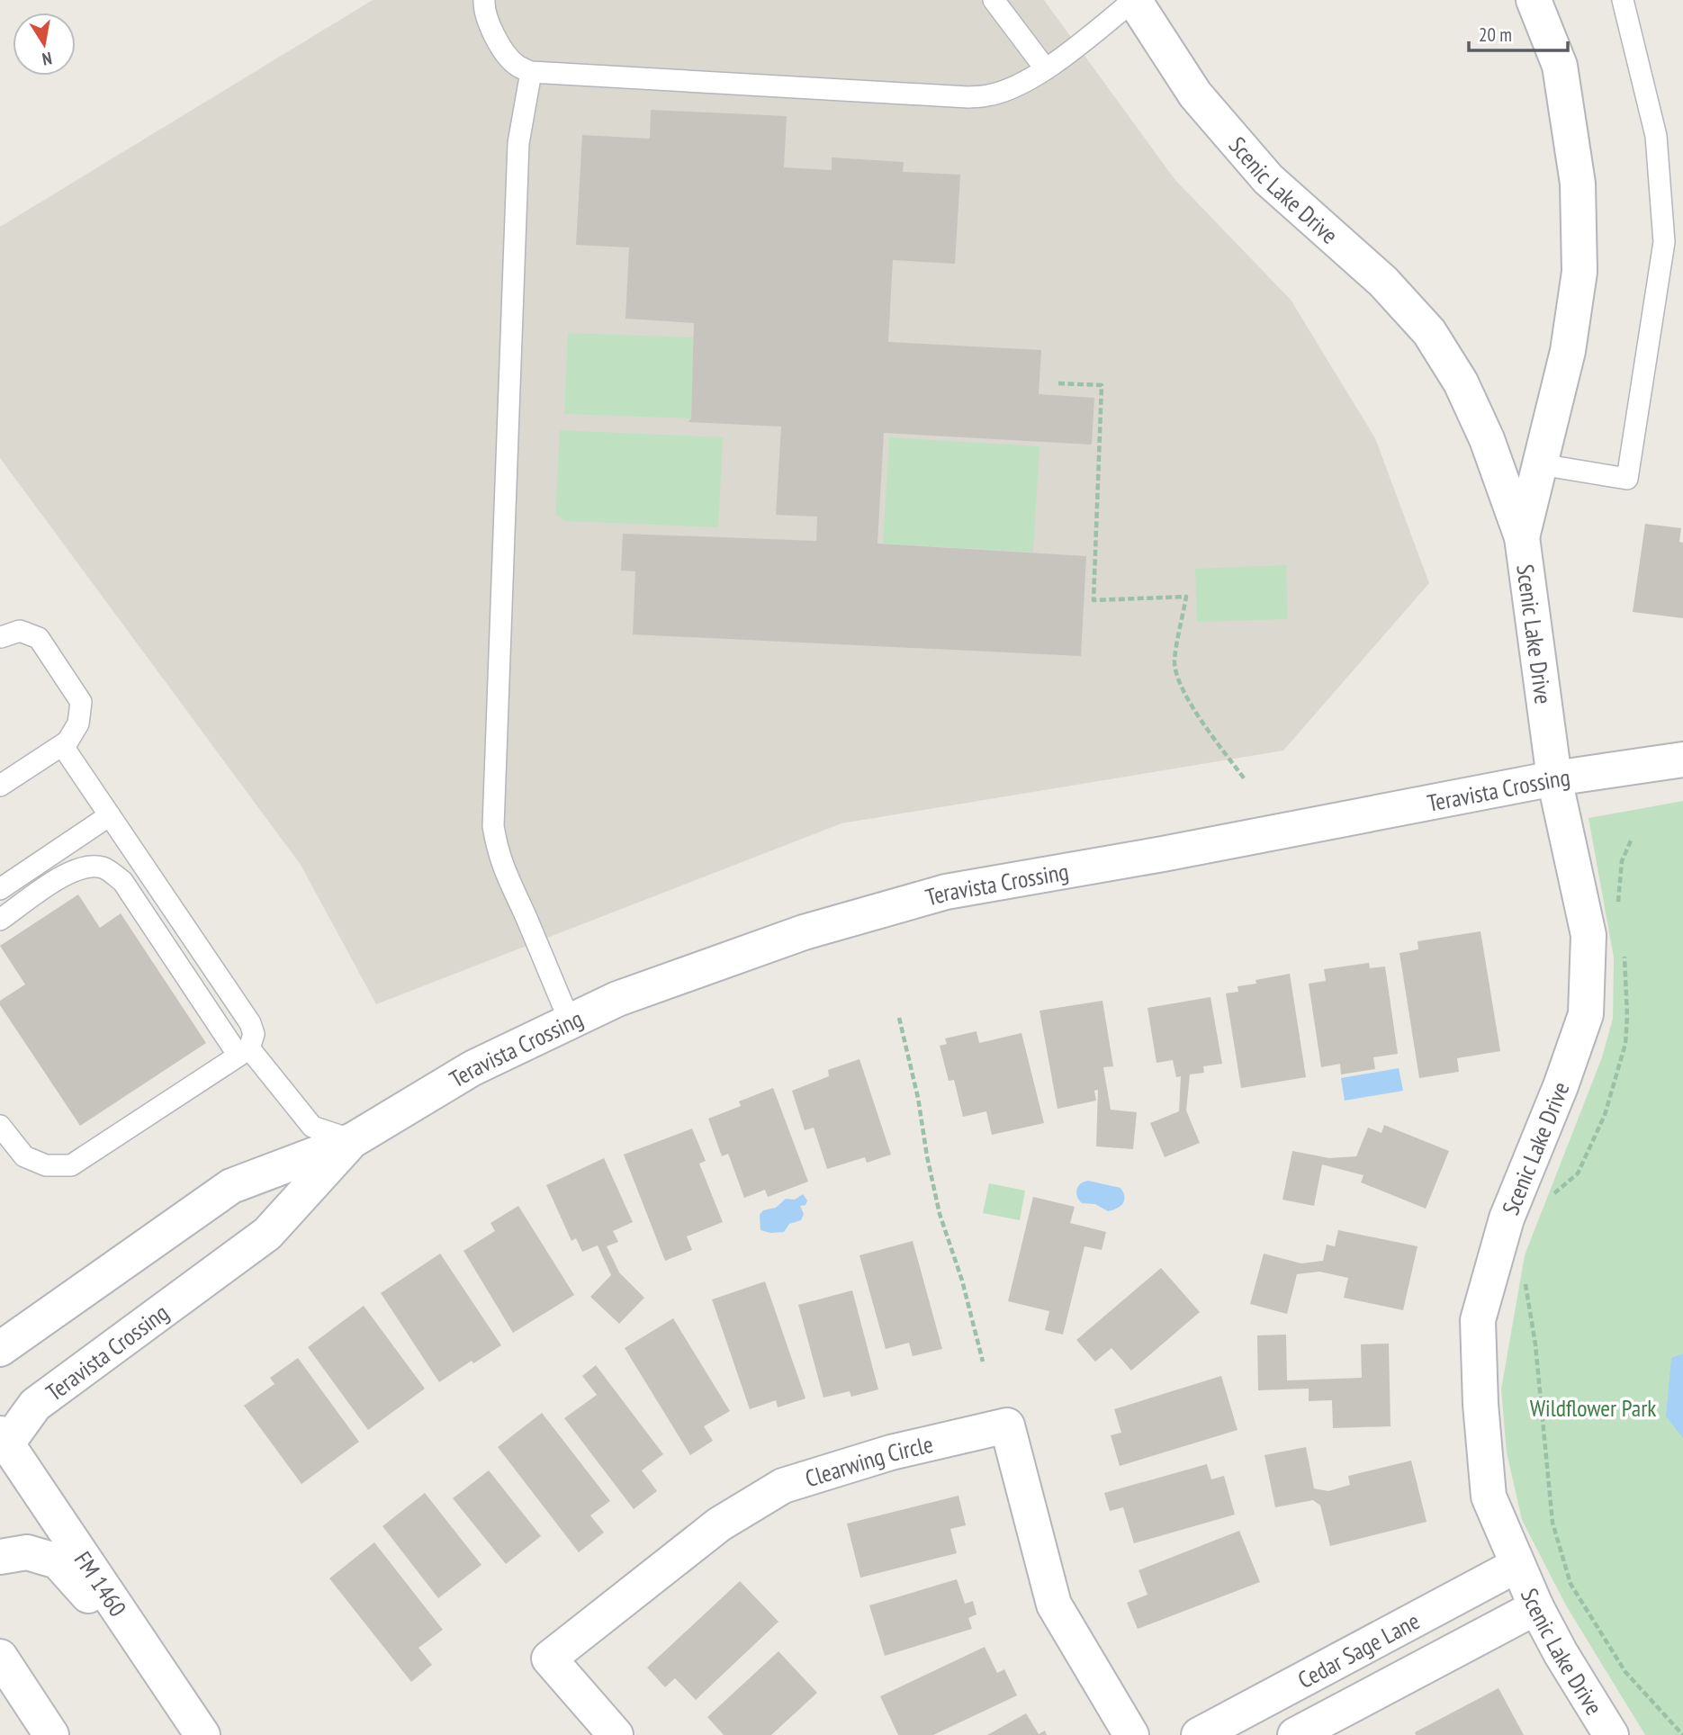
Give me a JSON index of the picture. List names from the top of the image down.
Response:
{
  "streets": {
    "street": [
      "Scenic Lake Drive",
      "Teravista Crossing",
      "Clearwing Circle",
      "FM 1460",
      "Cedar Sage Lane"
    ]
  },
  "crossings": [
    ["Scenic Lake Drive", "Teravista Crossing"],
    ["Scenic Lake Drive", "Cedar Sage Lane"],
    ["Teravista Crossing", "FM 1460"]
  ],
  "parks": ["Wildflower Park"],
  "scale_bar": "20 m",
  "north": "bottom"
}
